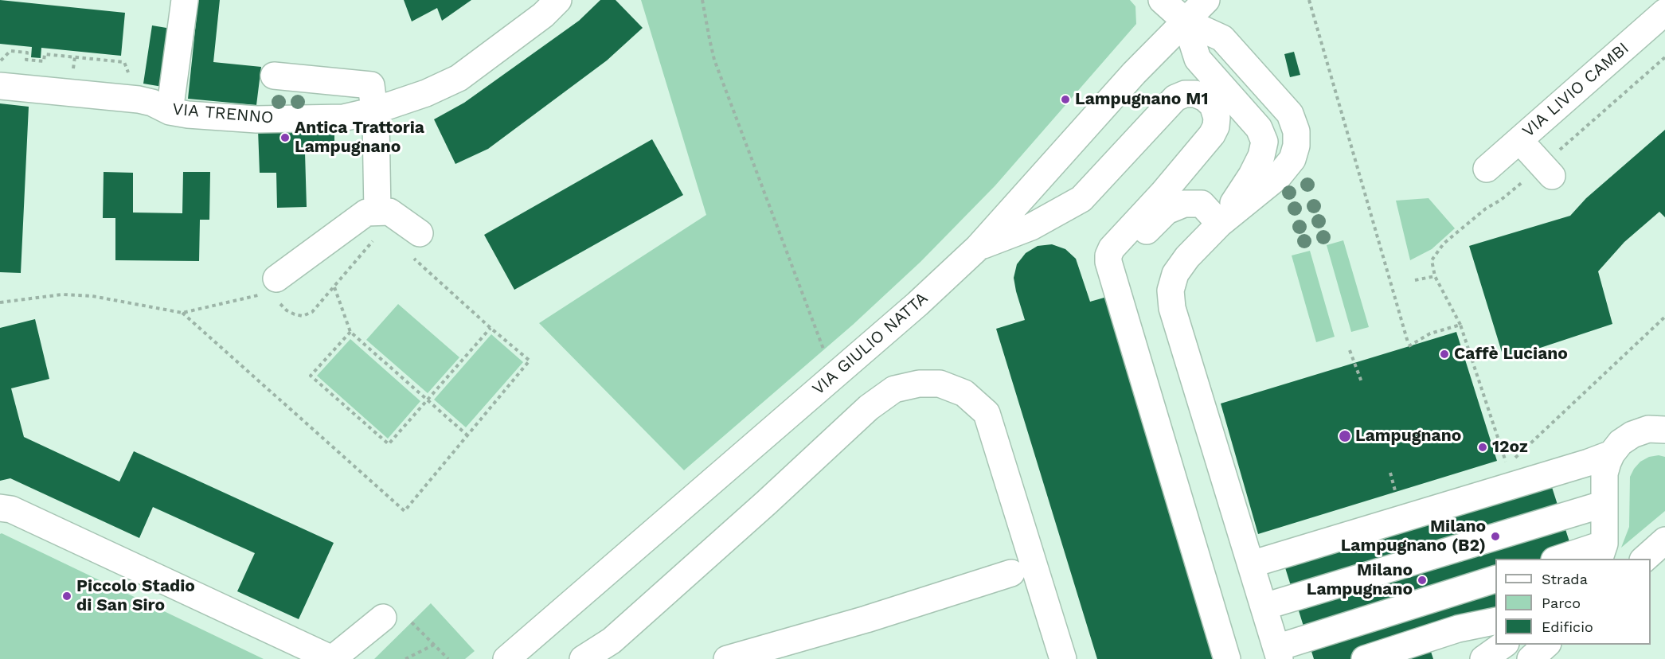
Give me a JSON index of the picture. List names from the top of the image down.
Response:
{
  "streets": {
    "street": ["VIA LIVIO CAMBI", "VIA TRENNO", "VIA GIULIO NATTA"]
  },
  "places": [
    "Lampugnano M1",
    "Antica Trattoria Lampugnano",
    "Caffè Luciano",
    "Lampugnano",
    "12oz",
    "Milano Lampugnano (B2)",
    "Milano Lampugnano",
    "Piccolo Stadio di San Siro"
  ],
  "legend": ["Strada", "Parco", "Edificio"]
}
